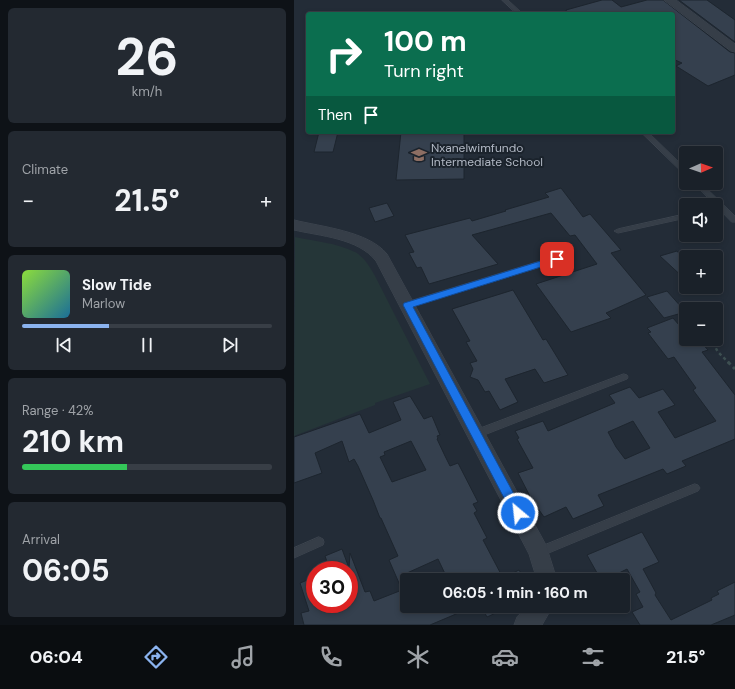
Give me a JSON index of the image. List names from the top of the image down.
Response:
{
  "places": {
    "school or university": ["Nxanelwimfundo Intermediate School"]
  },
  "north": "right",
  "page": {
    "tile": [
      ["26", "km/h"],
      "Climate",
      ["Range · 42%", "210 km"],
      ["Arrival", "06:05"]
    ],
    "turn": ["100 m", "Turn right"],
    "then": "Then",
    "map_buttons": ["+", "−"],
    "heat": ["−", "21.5°", "+"],
    "song": ["Slow Tide", "Marlow"],
    "limit": "30",
    "trip": "06:05 · 1 min · 160 m",
    "tabs": ["06:04", "21.5°"]
  }
}
